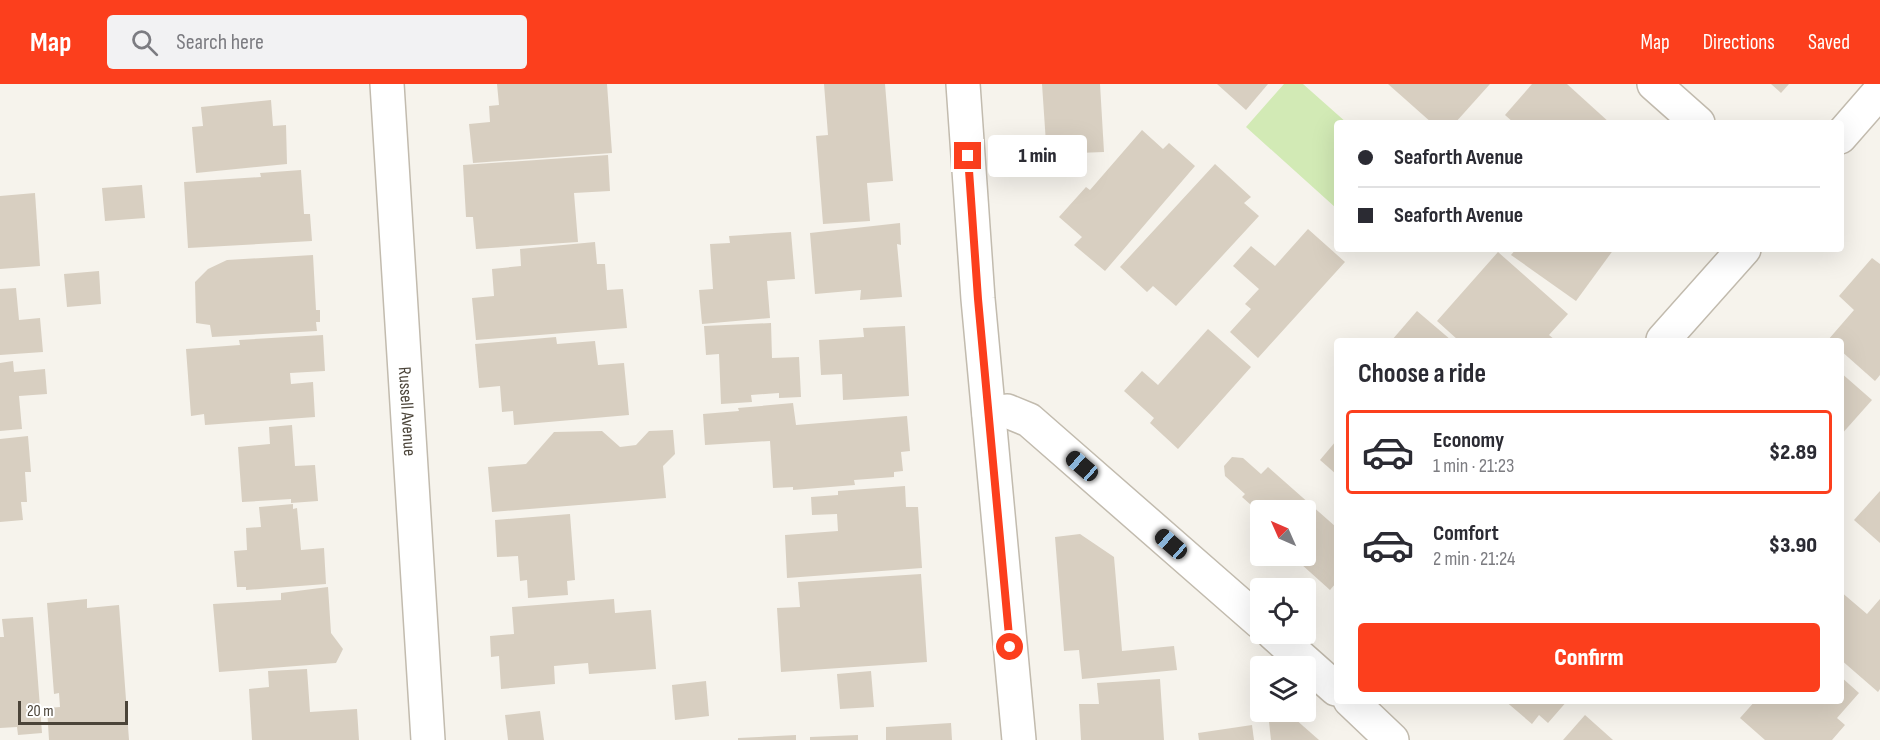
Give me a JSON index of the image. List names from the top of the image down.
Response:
{
  "streets": {
    "street": ["Russell Avenue"]
  },
  "scale_bar": "20 m",
  "north": "top left",
  "page": {
    "header": "Map",
    "search": "Search here",
    "nav": ["Map", "Directions", "Saved"],
    "banner": ["Seaforth Avenue", "Seaforth Avenue"],
    "bubble": "1 min",
    "heading": "Choose a ride",
    "list": [
      {
        "name": "Economy",
        "note": "1 min · 21:23",
        "value": "$2.89"
      },
      {
        "name": "Comfort",
        "note": "2 min · 21:24",
        "value": "$3.90"
      }
    ],
    "buttons": "Confirm",
    "scale": "20 m"
  }
}
